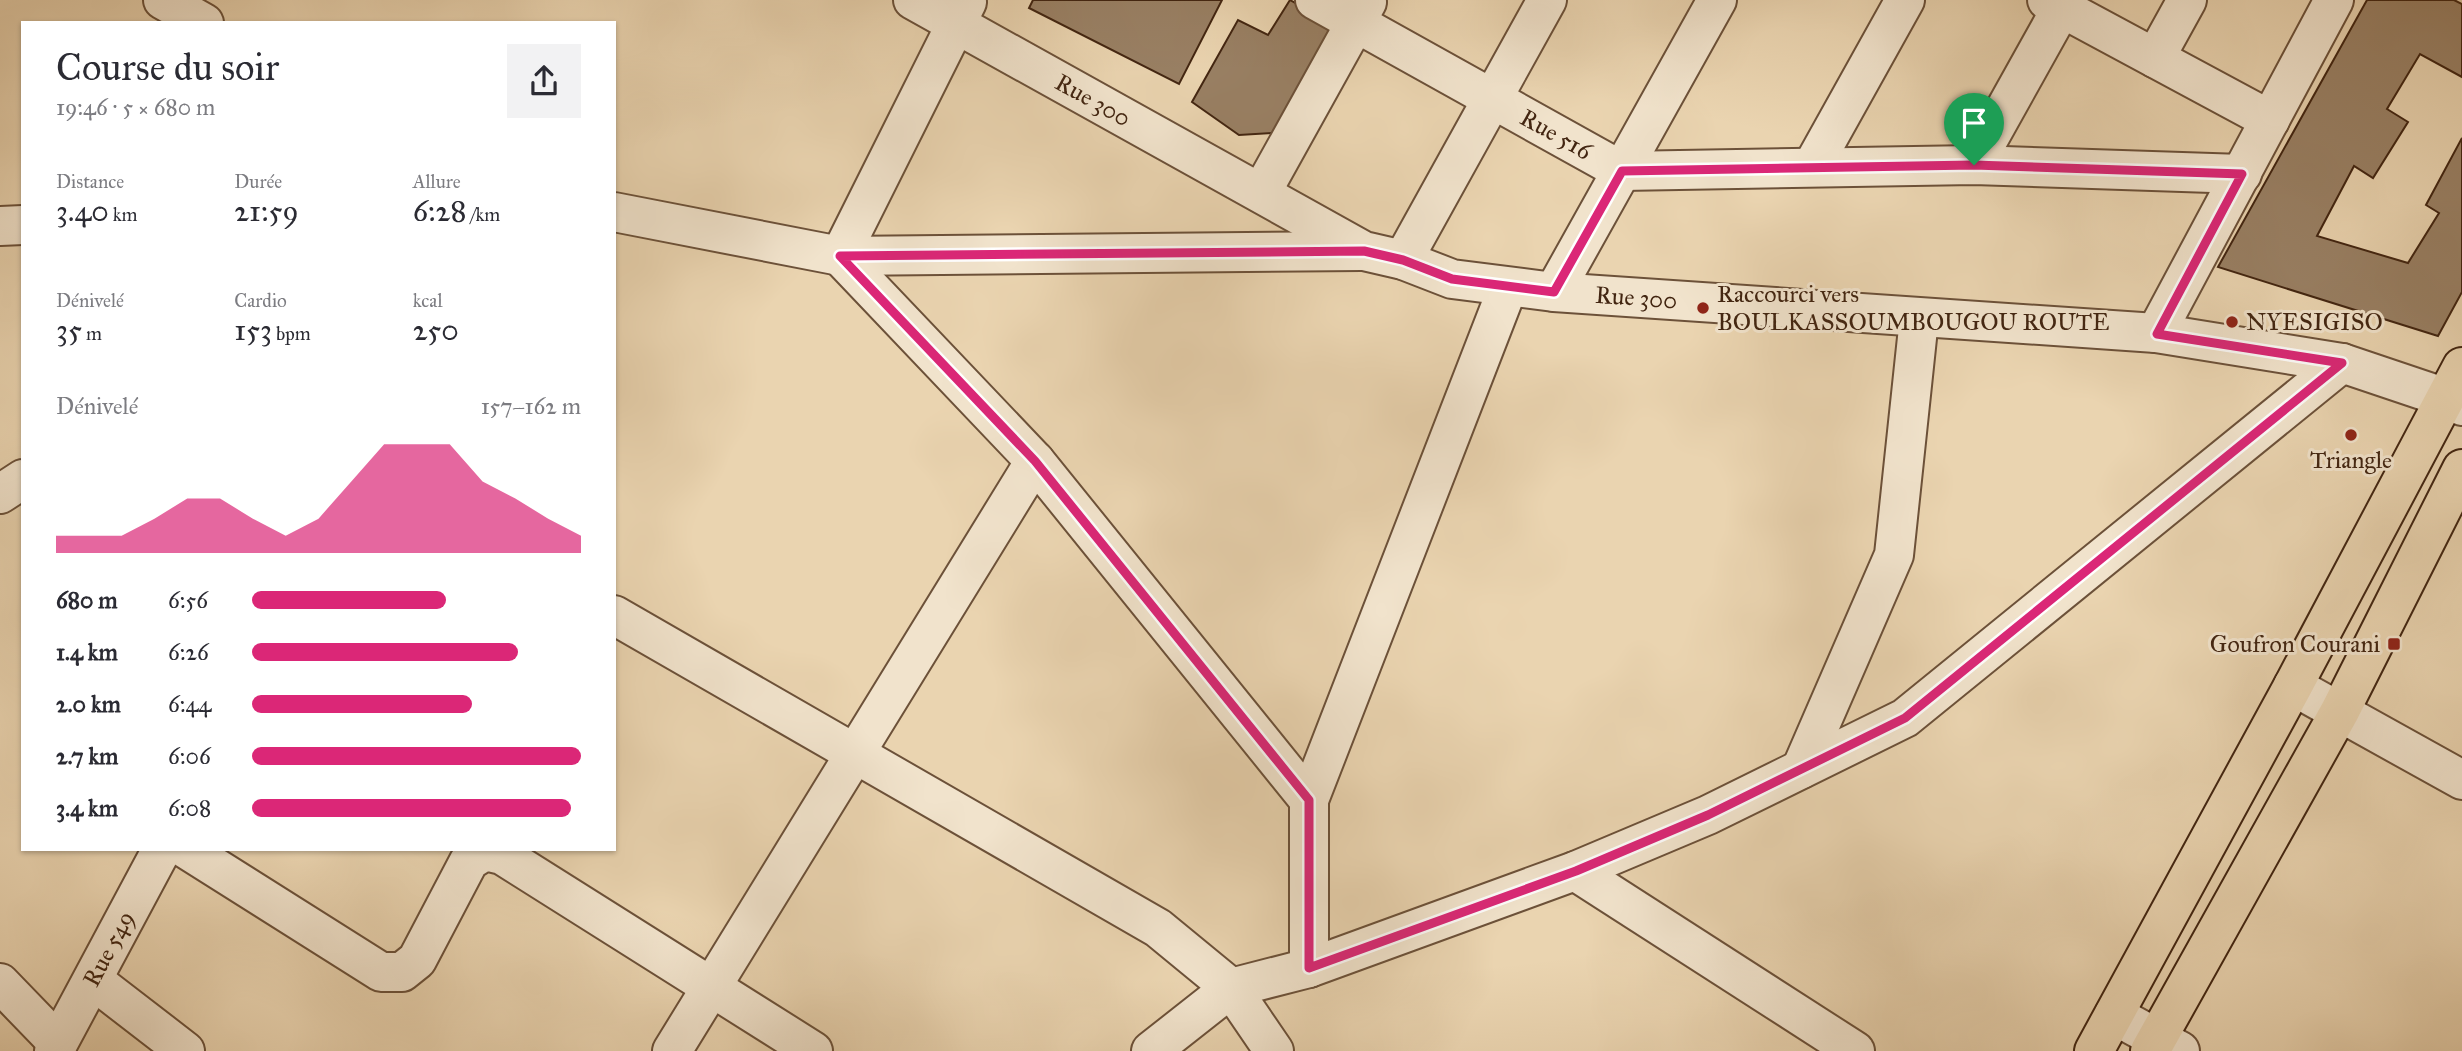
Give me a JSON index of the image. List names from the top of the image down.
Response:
{
  "streets": {
    "street": ["Rue 300", "Rue 516", "Rue 549"]
  },
  "places": {
    "other": ["Raccourci vers BOULKASSOUMBOUGOU ROUTE", "NYESIGISO", "Triangle"],
    "transit": ["Goufron Courani"]
  },
  "page": {
    "heading": ["Course du soir", "19:46 · 5 × 680 m"],
    "stats": [
      ["Distance", "3.40 km"],
      ["Durée", "21:59"],
      ["Allure", "6:28 /km"],
      ["Dénivelé", "35 m"],
      ["Cardio", "153 bpm"],
      ["kcal", "250"]
    ],
    "chart": ["Dénivelé", "157–162 m"],
    "list": [
      {
        "name": "680 m",
        "note": "6:56"
      },
      {
        "name": "1.4 km",
        "note": "6:26"
      },
      {
        "name": "2.0 km",
        "note": "6:44"
      },
      {
        "name": "2.7 km",
        "note": "6:06"
      },
      {
        "name": "3.4 km",
        "note": "6:08"
      }
    ]
  }
}
